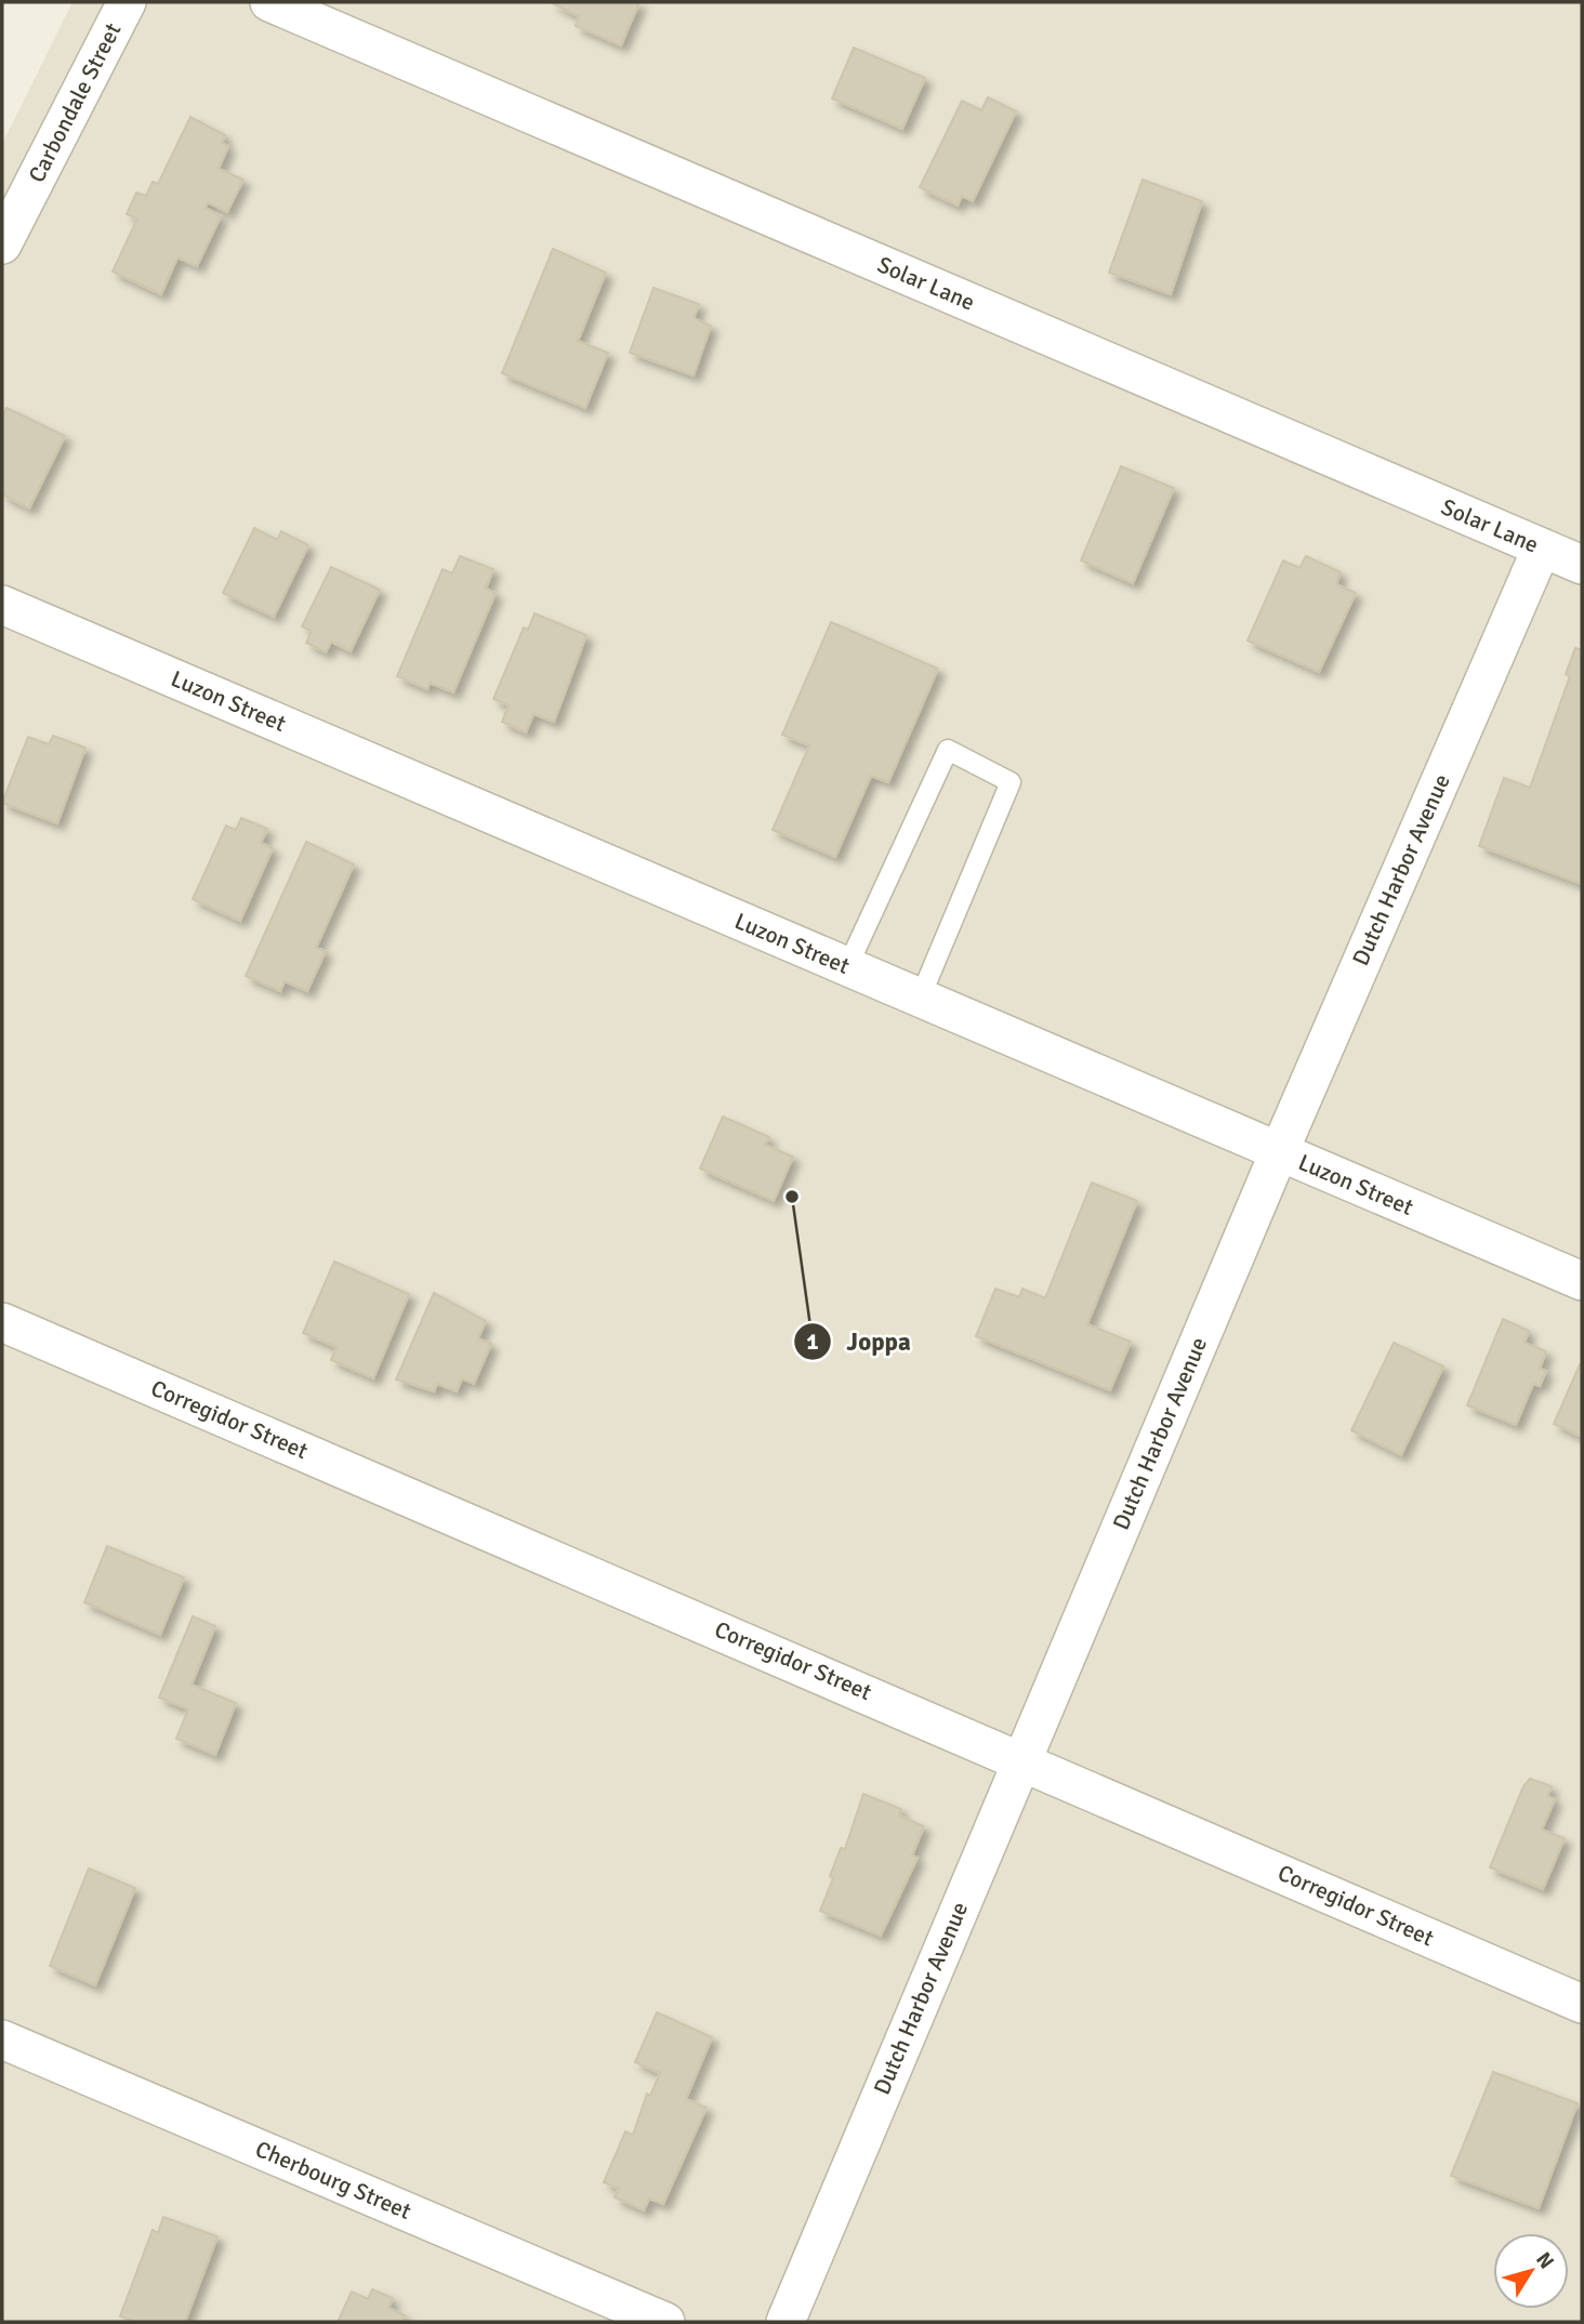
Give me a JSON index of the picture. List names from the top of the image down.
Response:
{
  "streets": {
    "street": [
      "Carbondale Street",
      "Solar Lane",
      "Luzon Street",
      "Dutch Harbor Avenue",
      "Corregidor Street",
      "Cherbourg Street"
    ]
  },
  "crossings": [
    ["Solar Lane", "Dutch Harbor Avenue"],
    ["Luzon Street", "Dutch Harbor Avenue"],
    ["Dutch Harbor Avenue", "Corregidor Street"]
  ],
  "places": ["Joppa"],
  "north": "top right"
}
